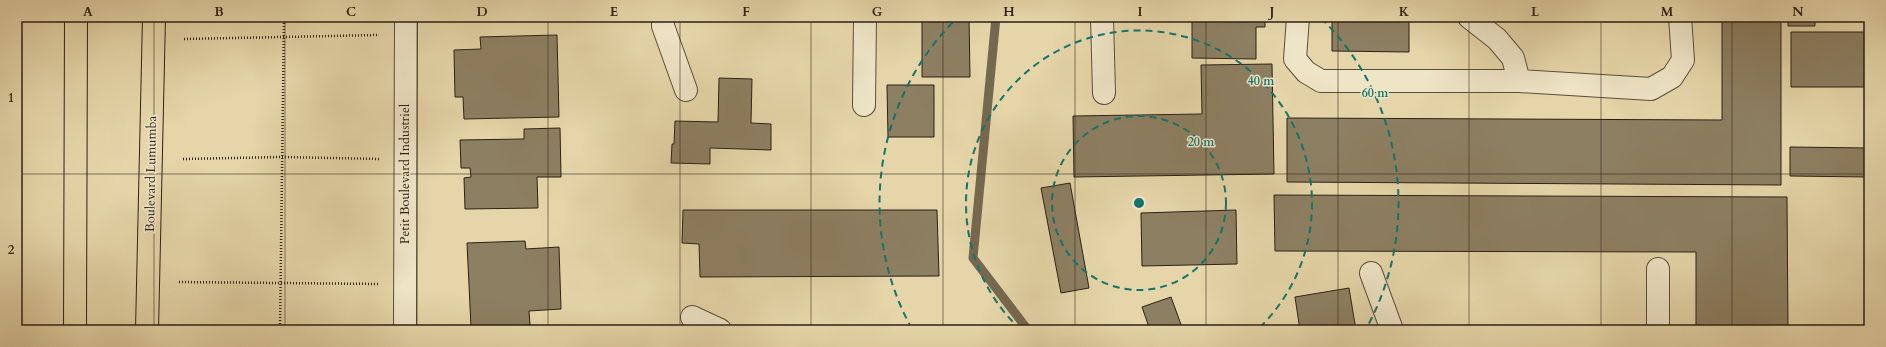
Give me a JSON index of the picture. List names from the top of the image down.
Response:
{
  "streets": {
    "highway": ["Boulevard Lumumba"],
    "street": ["Petit Boulevard Industriel"]
  },
  "grid": {
    "columns": [
      "A",
      "B",
      "C",
      "D",
      "E",
      "F",
      "G",
      "H",
      "I",
      "J",
      "K",
      "L",
      "M",
      "N"
    ],
    "rows": ["1", "2"]
  },
  "rings": ["40 m", "60 m", "20 m"]
}
